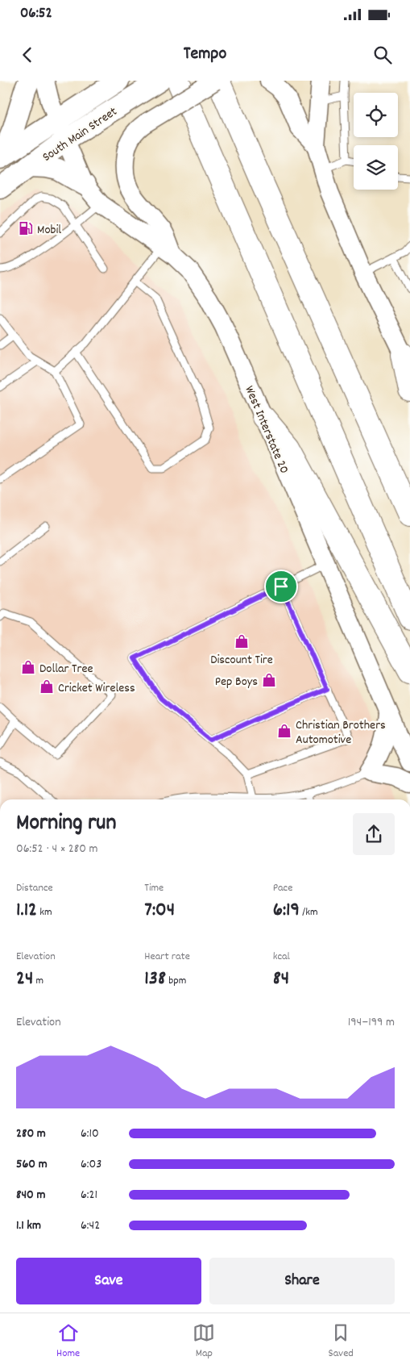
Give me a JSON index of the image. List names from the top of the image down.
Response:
{
  "streets": {
    "main road": ["South Main Street", "West Interstate 20"]
  },
  "crossings": [
    ["South Main Street", "West Interstate 20"]
  ],
  "places": {
    "fuel station": ["Mobil"],
    "shop": [
      "Discount Tire",
      "Dollar Tree",
      "Pep Boys",
      "Cricket Wireless",
      "Christian Brothers Automotive"
    ]
  },
  "page": {
    "status": "06:52",
    "header": "Tempo",
    "heading": ["Morning run", "06:52 · 4 × 280 m"],
    "stats": [
      ["Distance", "1.12 km"],
      ["Time", "7:04"],
      ["Pace", "6:19 /km"],
      ["Elevation", "24 m"],
      ["Heart rate", "138 bpm"],
      ["kcal", "84"]
    ],
    "chart": ["Elevation", "194–199 m"],
    "list": [
      {
        "name": "280 m",
        "note": "6:10"
      },
      {
        "name": "560 m",
        "note": "6:03"
      },
      {
        "name": "840 m",
        "note": "6:21"
      },
      {
        "name": "1.1 km",
        "note": "6:42"
      }
    ],
    "buttons": ["Save", "Share"],
    "tabs": ["Home", "Map", "Saved"]
  }
}
